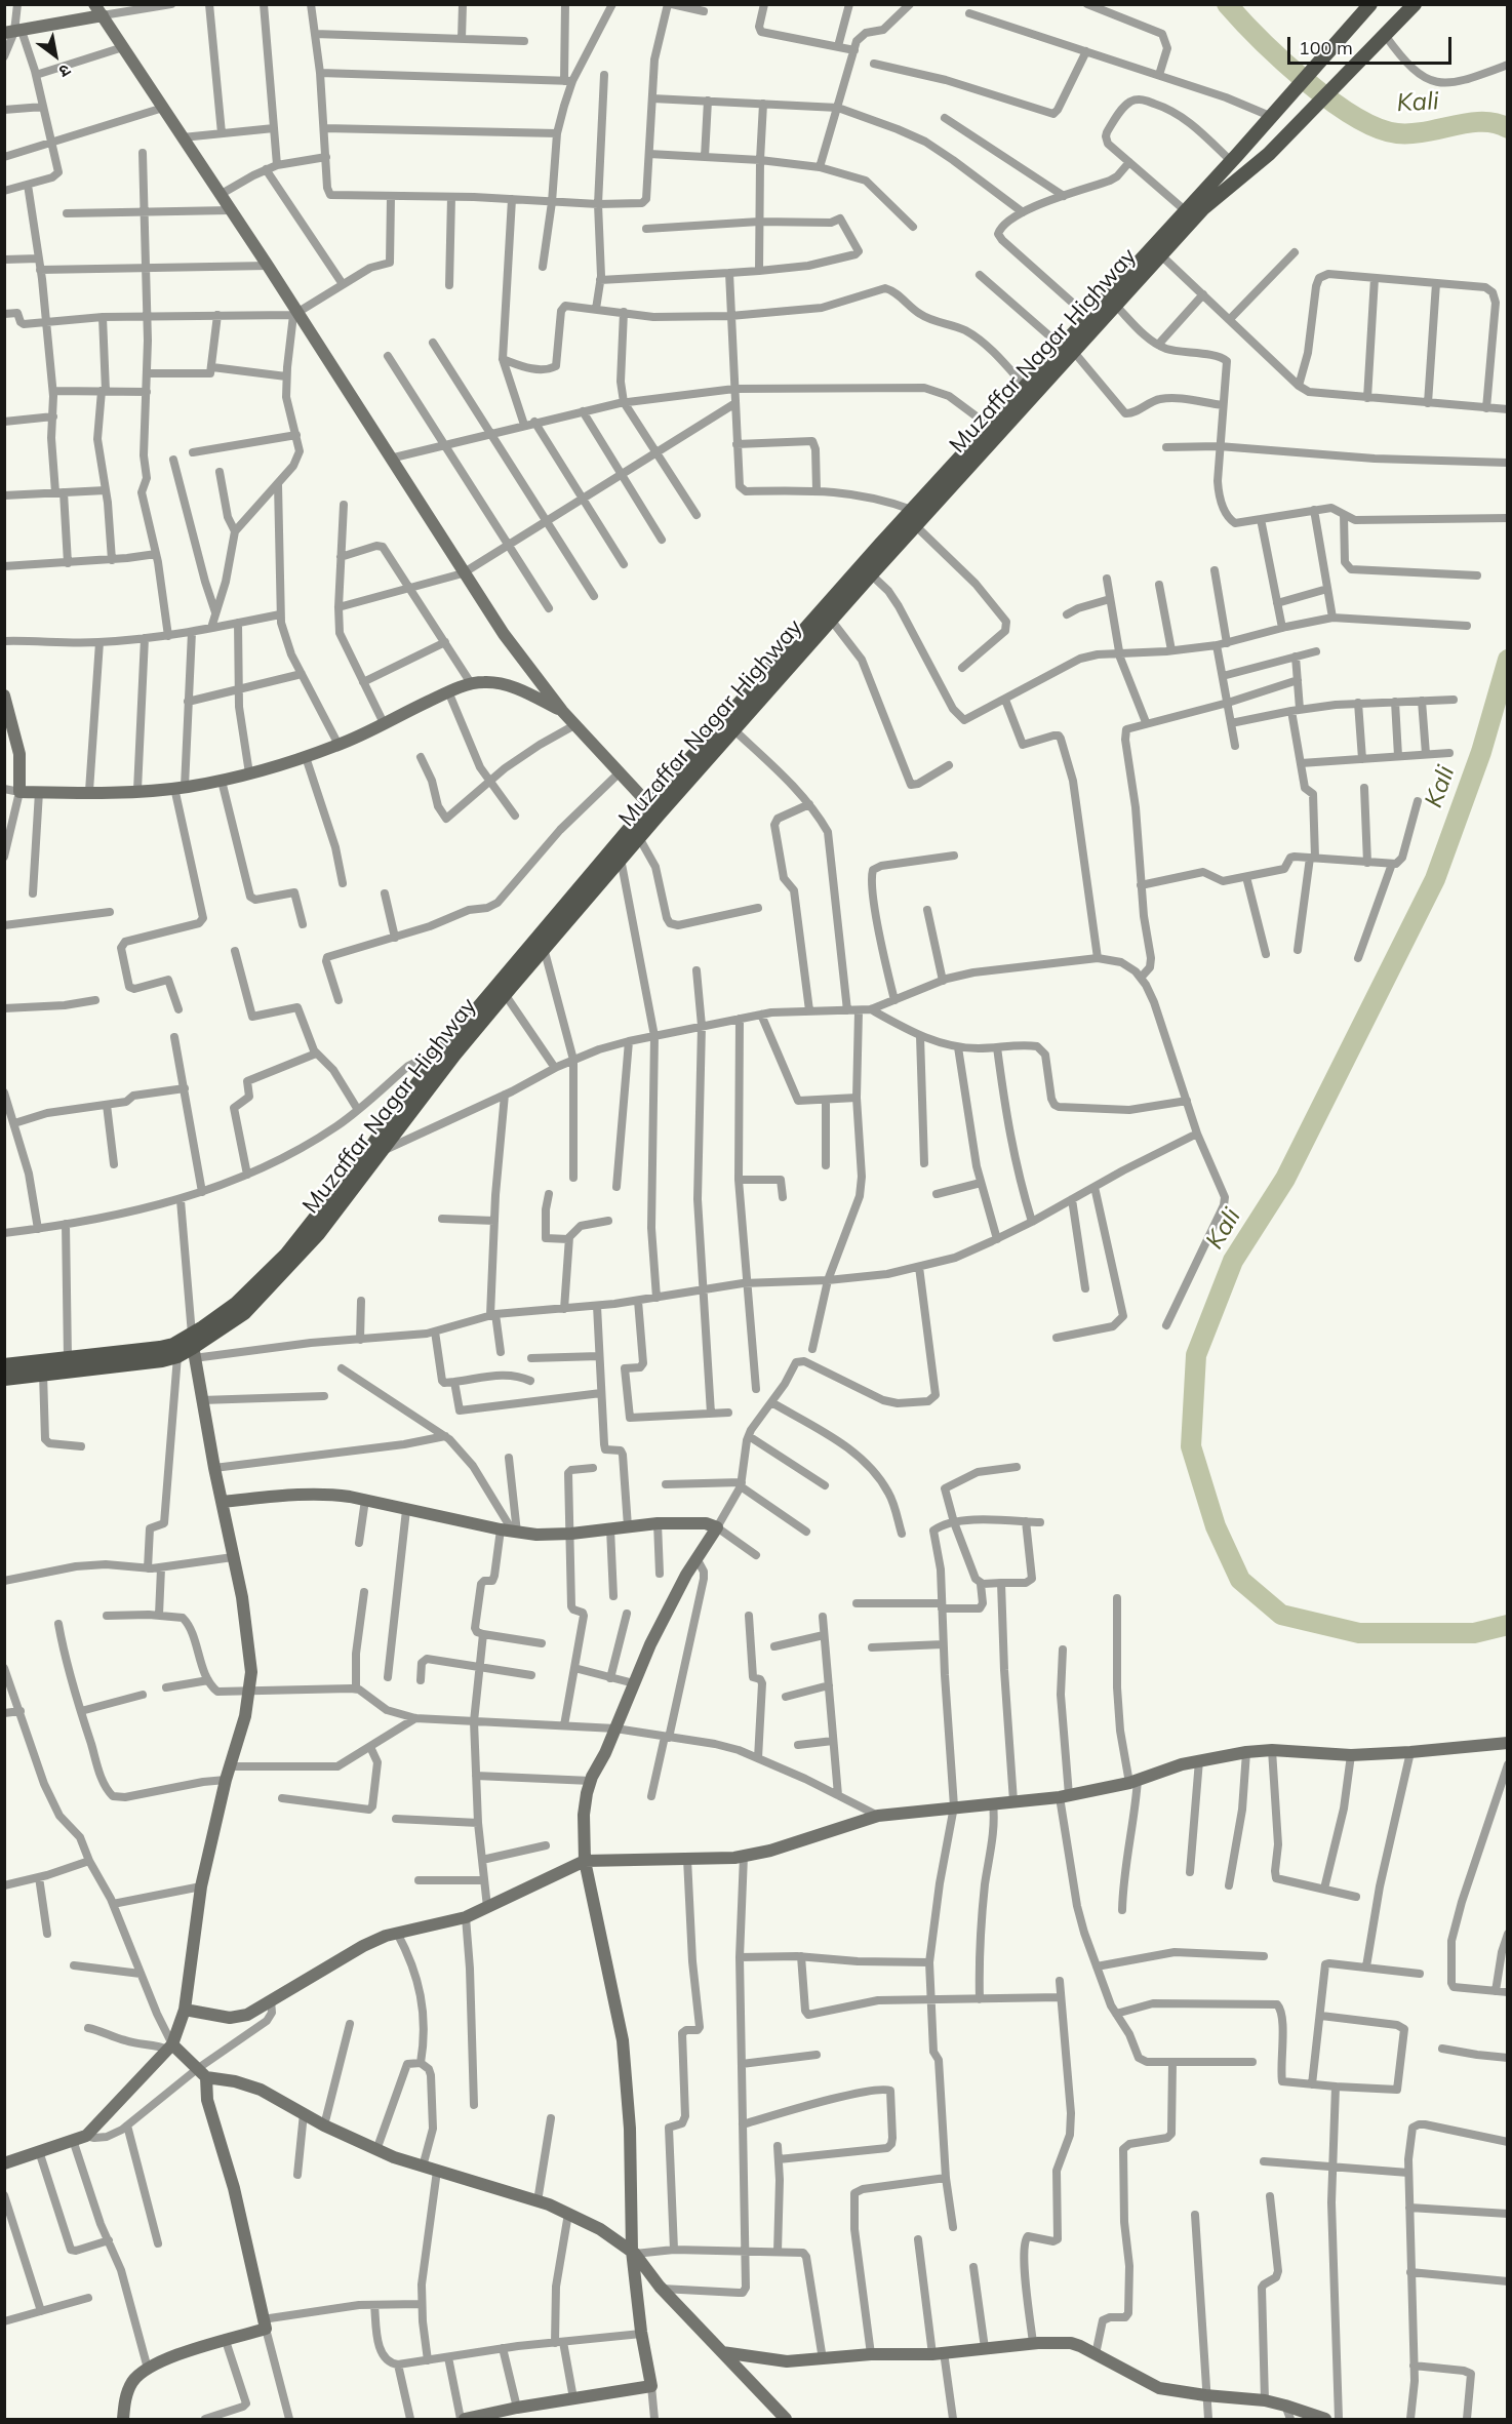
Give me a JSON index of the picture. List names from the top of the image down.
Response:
{
  "streets": {
    "main road": ["Muzaffar Nagar Highway"]
  },
  "water": ["Kali"],
  "scale_bar": "100 m",
  "north": "bottom right"
}
